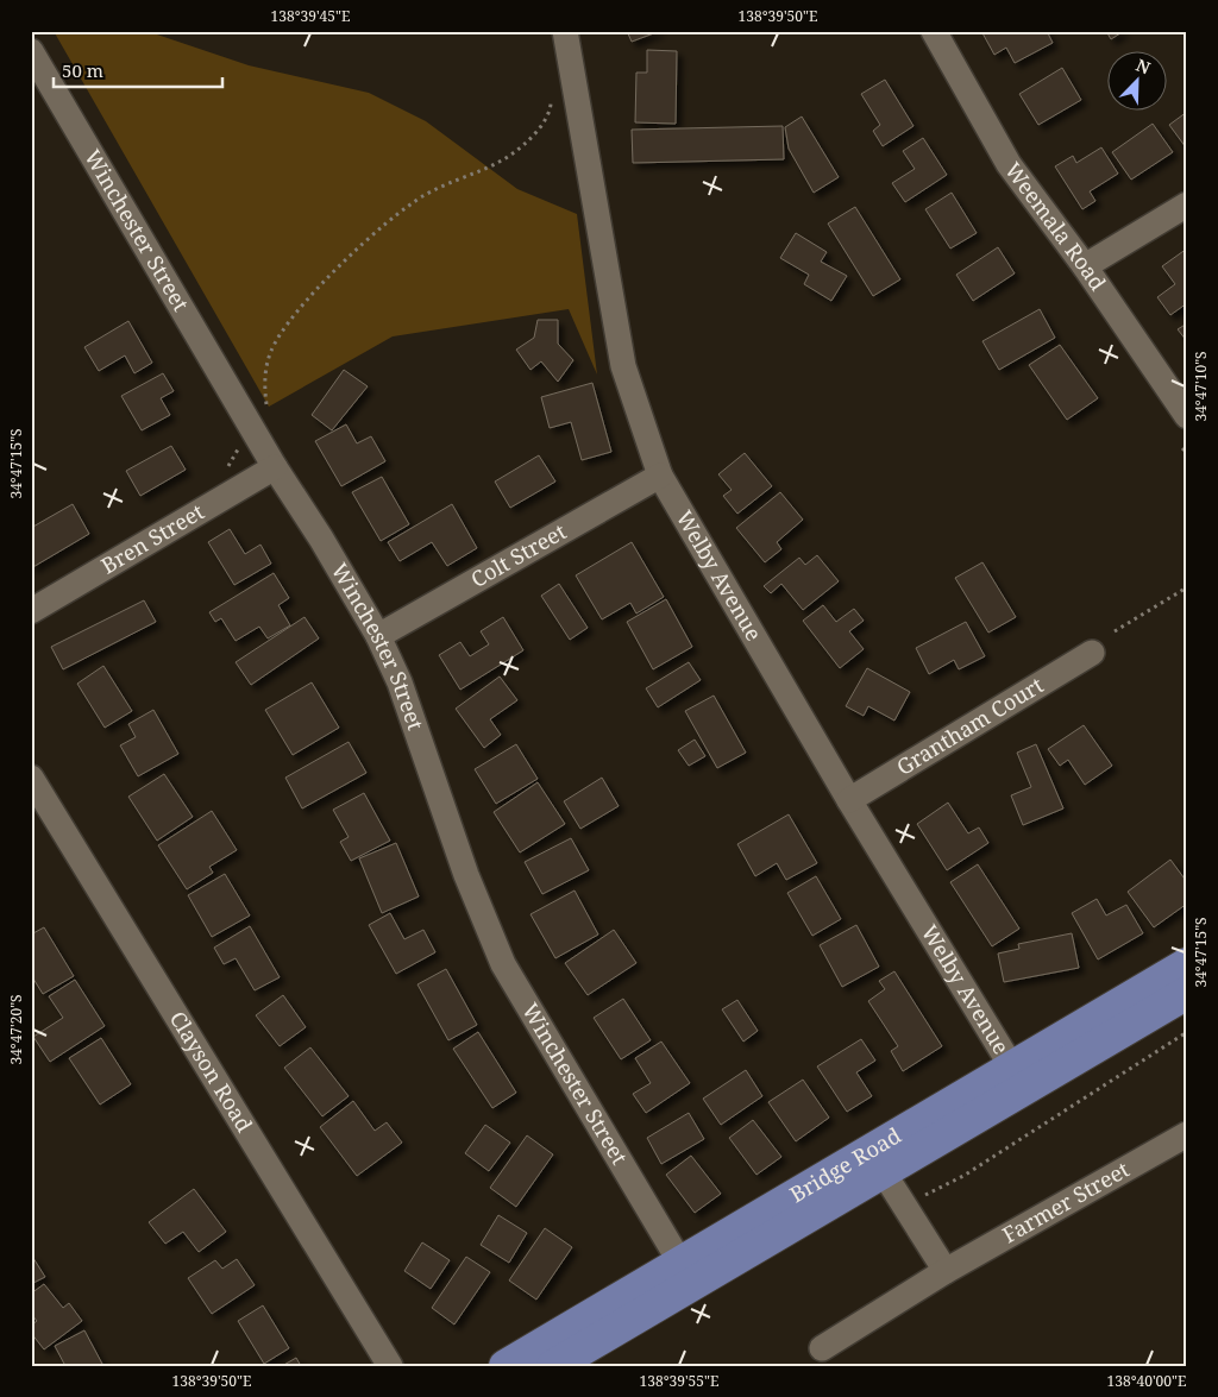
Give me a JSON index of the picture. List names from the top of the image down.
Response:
{
  "streets": {
    "main road": ["Bridge Road"],
    "street": [
      "Weemala Road",
      "Winchester Street",
      "Bren Street",
      "Colt Street",
      "Welby Avenue",
      "Grantham Court",
      "Clayson Road",
      "Farmer Street"
    ]
  },
  "crossings": [
    ["Winchester Street", "Bren Street"],
    ["Winchester Street", "Colt Street"],
    ["Winchester Street", "Bridge Road"],
    ["Colt Street", "Welby Avenue"],
    ["Welby Avenue", "Grantham Court"],
    ["Welby Avenue", "Bridge Road"]
  ],
  "scale_bar": "50 m",
  "north": "top right",
  "coordinates": [
    "138°39'45\"E",
    "138°39'50\"E",
    "34°47'10\"S",
    "34°47'15\"S",
    "34°47'20\"S",
    "138°39'55\"E",
    "138°40'00\"E"
  ]
}
